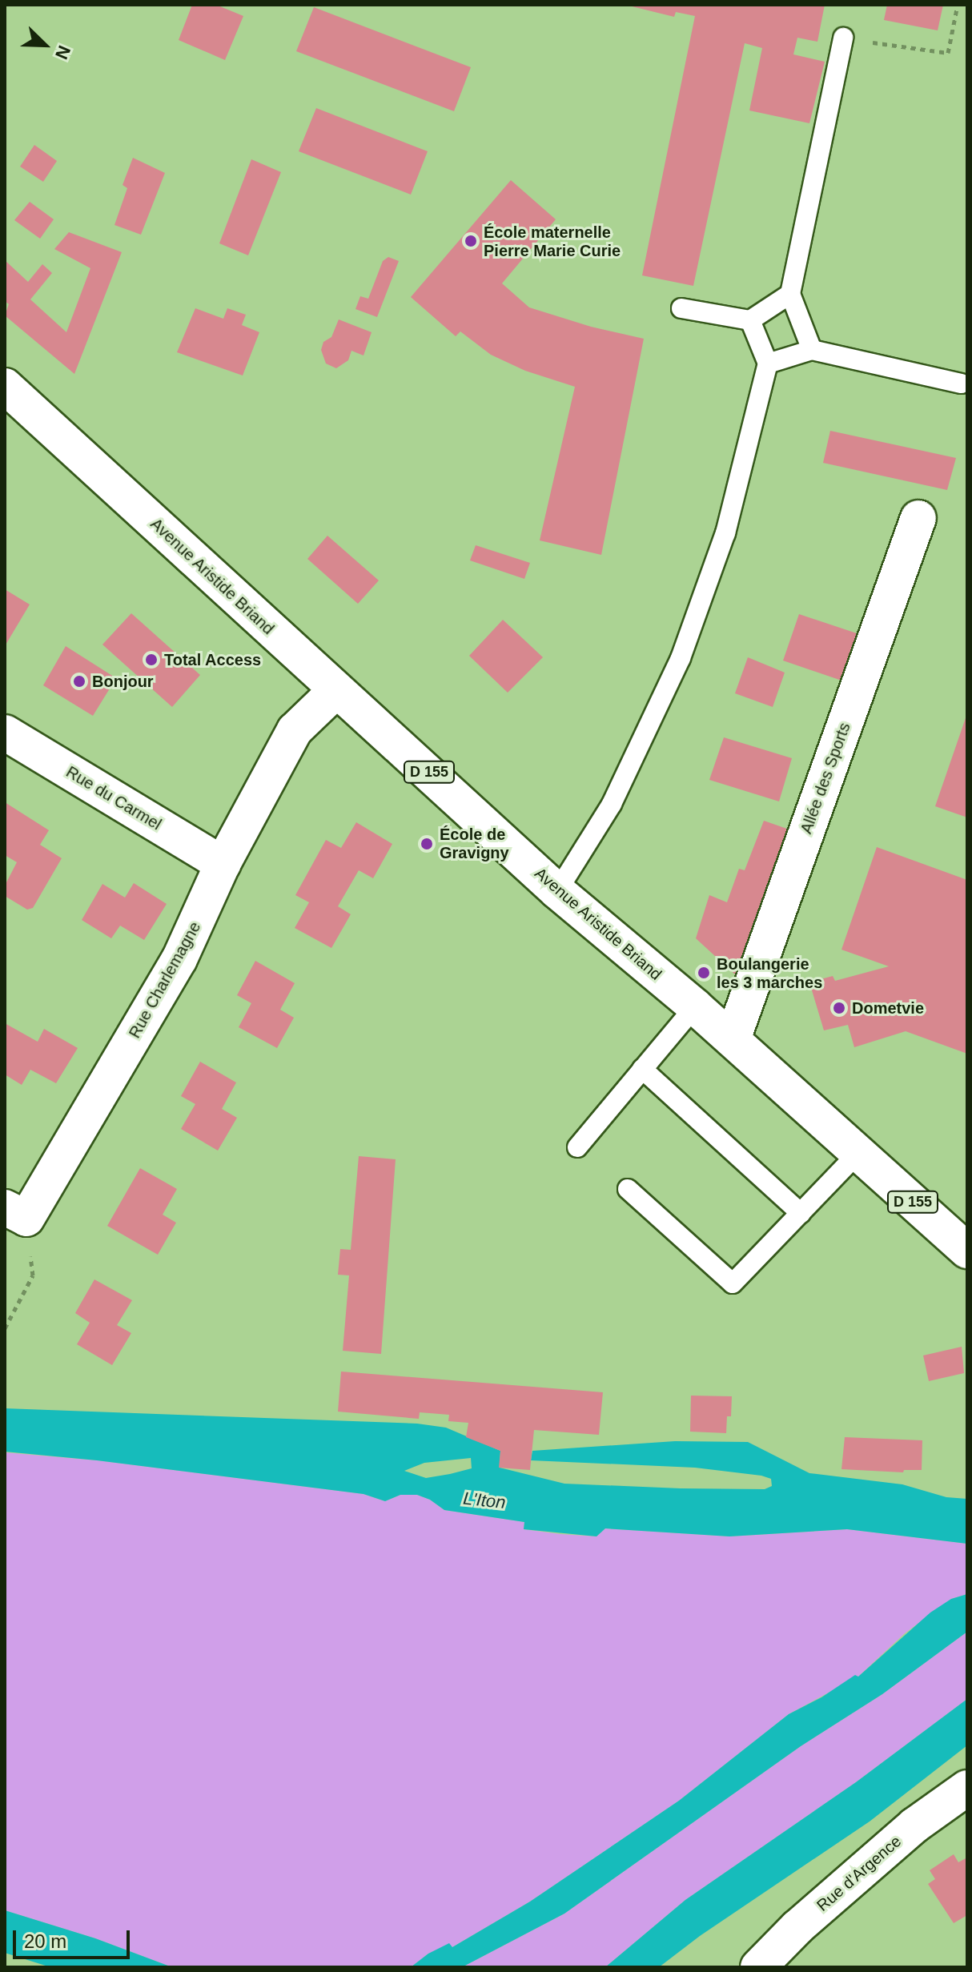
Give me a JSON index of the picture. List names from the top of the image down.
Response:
{
  "streets": {
    "street": [
      "Avenue Aristide Briand",
      "D 155",
      "Allée des Sports",
      "Rue du Carmel",
      "Rue Charlemagne",
      "Rue d'Argence"
    ]
  },
  "crossings": [
    ["Avenue Aristide Briand", "Allée des Sports"],
    ["Avenue Aristide Briand", "Rue Charlemagne"],
    ["Rue du Carmel", "Rue Charlemagne"]
  ],
  "water": ["L'Iton"],
  "places": [
    "École maternelle Pierre Marie Curie",
    "Total Access",
    "Bonjour",
    "École de Gravigny",
    "Boulangerie les 3 marches",
    "Dometvie"
  ],
  "scale_bar": "20 m",
  "north": "bottom right"
}
